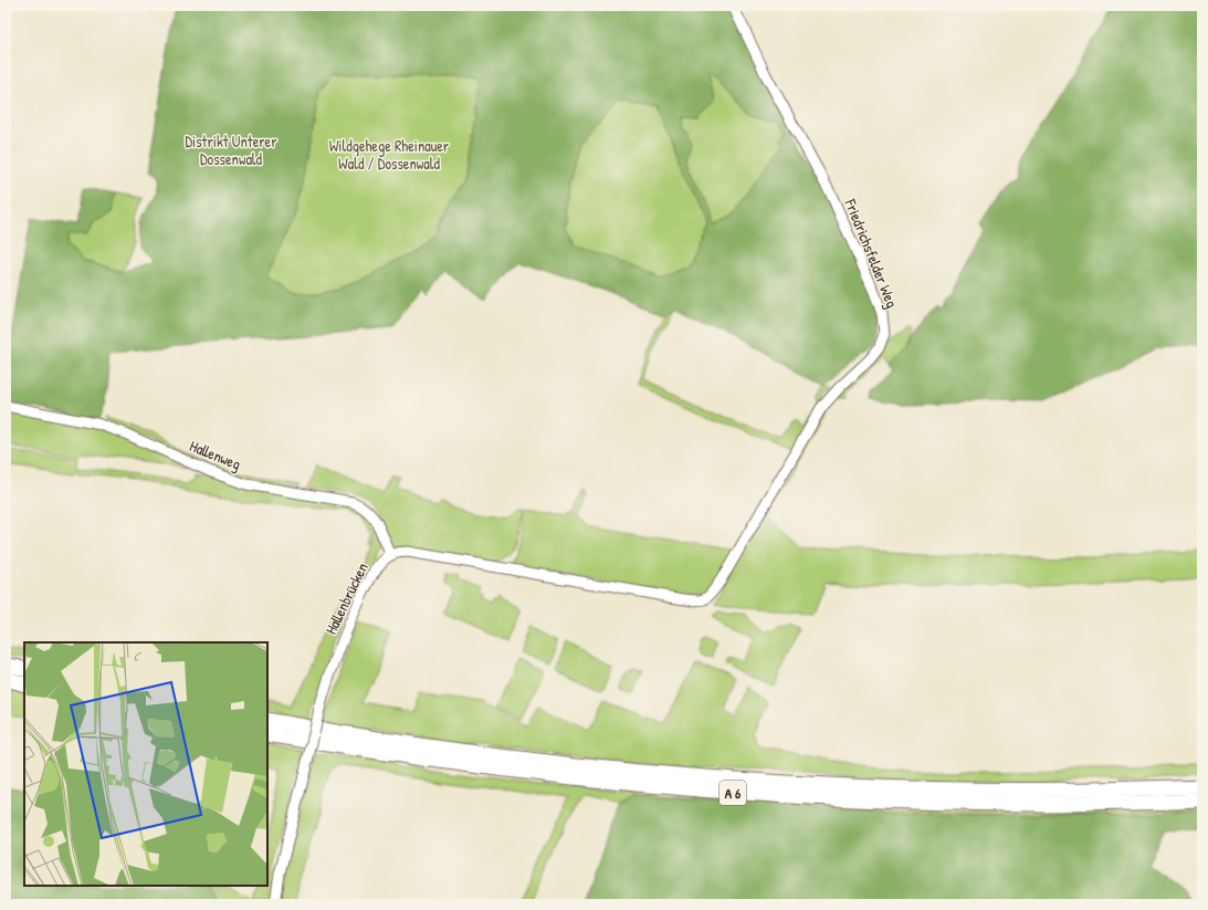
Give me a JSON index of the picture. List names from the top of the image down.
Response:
{
  "streets": {
    "highway": ["A 6"],
    "street": ["Friedrichsfelder Weg", "Hallenweg", "Hallenbrücken"]
  },
  "crossings": [
    ["Friedrichsfelder Weg", "Hallenweg"],
    ["Friedrichsfelder Weg", "Hallenbrücken"],
    ["Hallenweg", "Hallenbrücken"]
  ],
  "parks": ["Distrikt Unterer Dossenwald", "Wildgehege Rheinauer Wald / Dossenwald"]
}
